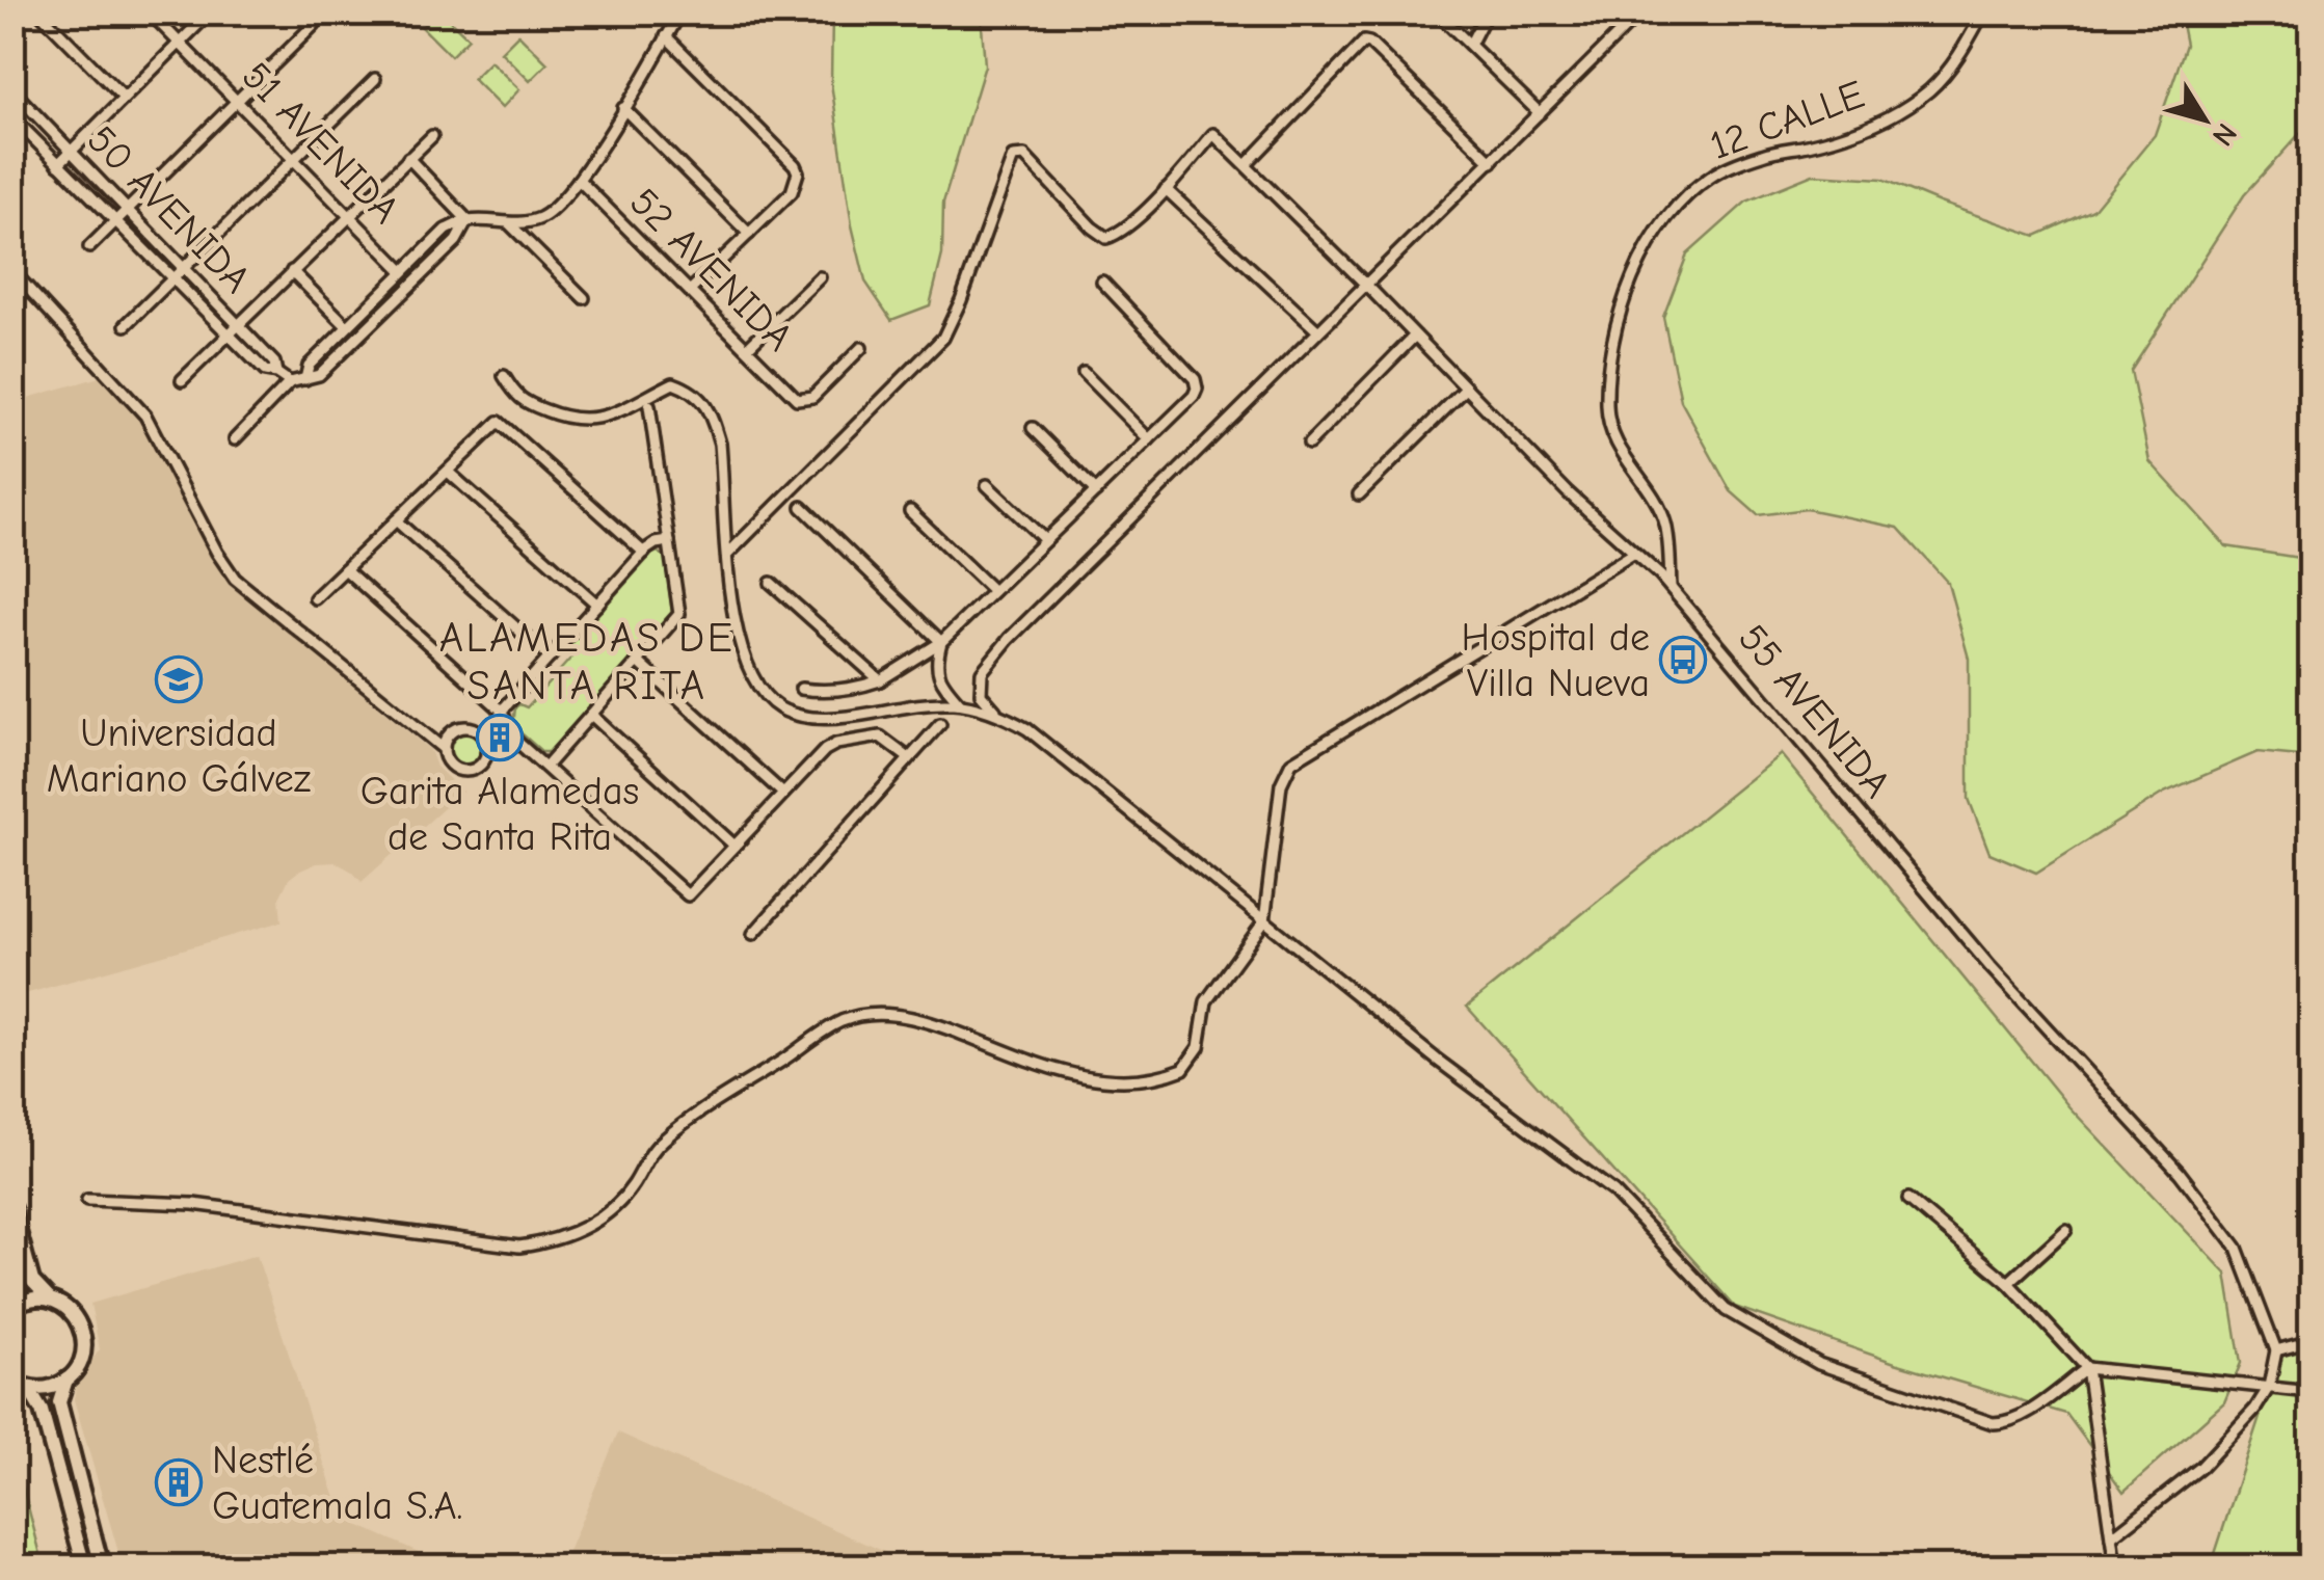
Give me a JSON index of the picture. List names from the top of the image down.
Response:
{
  "streets": {
    "street": [
      "12 CALLE",
      "51 AVENIDA",
      "50 AVENIDA",
      "52 AVENIDA",
      "55 AVENIDA"
    ]
  },
  "crossings": [
    ["12 CALLE", "55 AVENIDA"]
  ],
  "districts": ["ALAMEDAS DE SANTA RITA"],
  "places": {
    "bus stop": ["Hospital de Villa Nueva"],
    "school or university": ["Universidad Mariano Gálvez"],
    "building": ["Garita Alamedas de Santa Rita", "Nestlé Guatemala S.A."]
  },
  "north": "bottom right"
}
